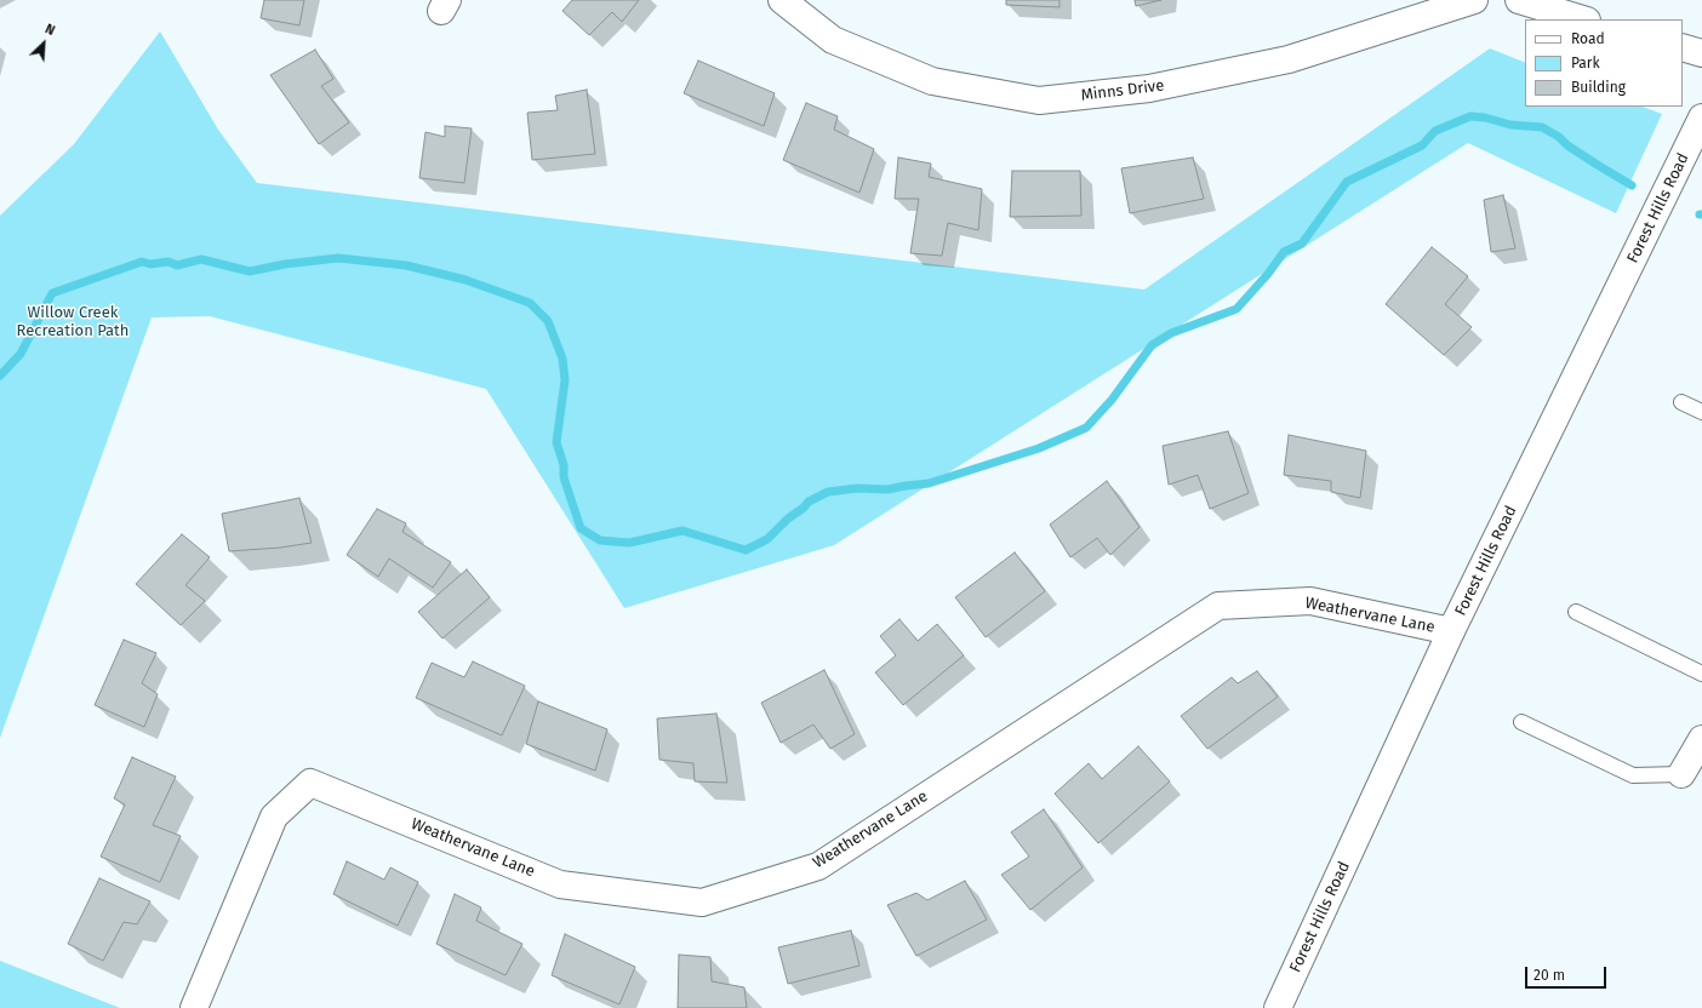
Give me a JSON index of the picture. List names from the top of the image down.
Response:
{
  "streets": {
    "street": ["Minns Drive", "Forest Hills Road", "Weathervane Lane"]
  },
  "crossings": [
    ["Forest Hills Road", "Weathervane Lane"]
  ],
  "parks": ["Willow Creek Recreation Path"],
  "legend": ["Road", "Park", "Building"],
  "scale_bar": "20 m",
  "north": "top right"
}
